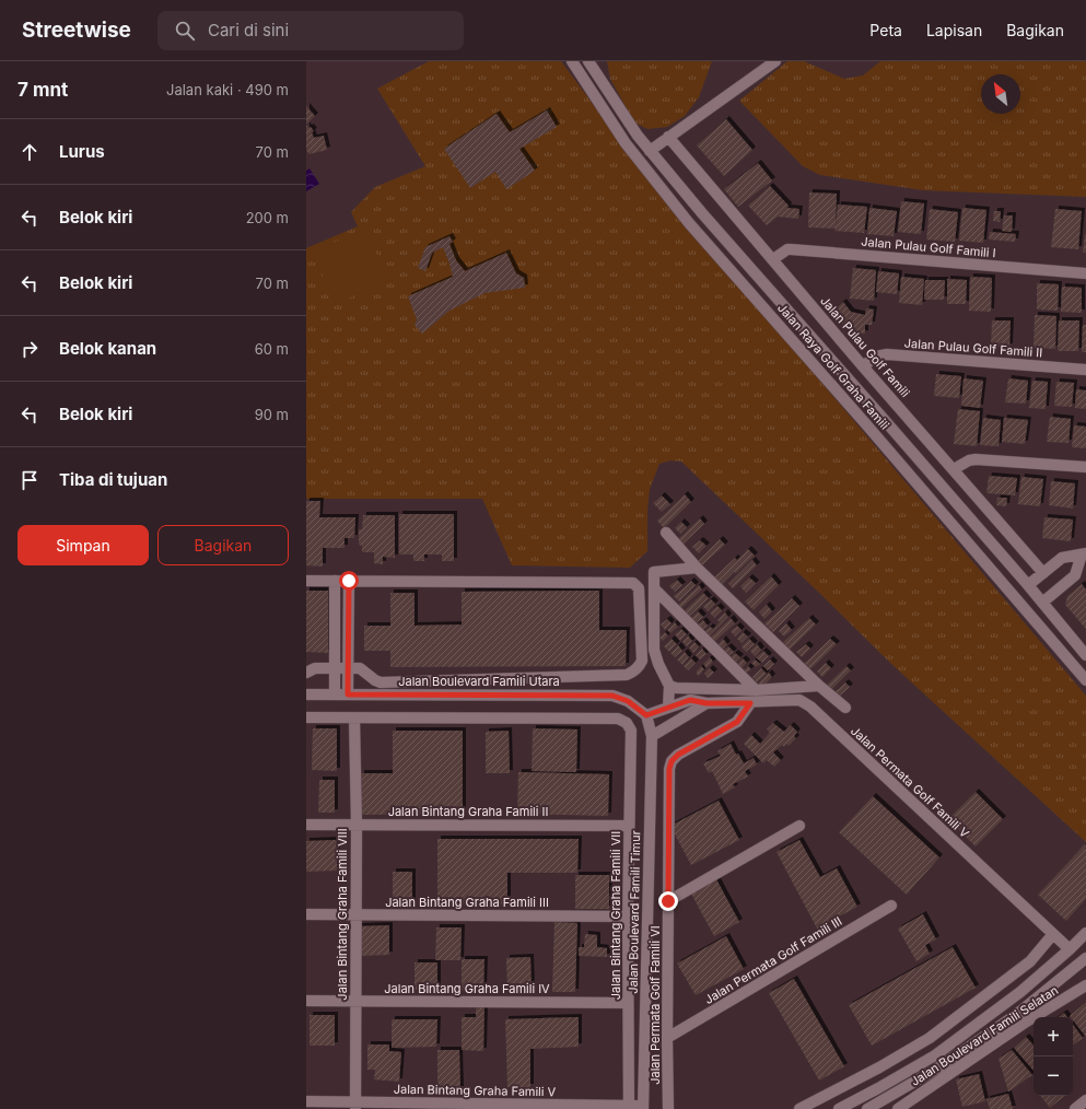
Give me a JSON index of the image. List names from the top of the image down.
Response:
{
  "streets": {
    "street": [
      "Jalan Pulau Golf Famili I",
      "Jalan Pulau Golf Famili",
      "Jalan Pulau Golf Famili II",
      "Jalan Raya Golf Graha Famili",
      "Jalan Boulevard Famili Utara",
      "Jalan Permata Golf Famili V",
      "Jalan Bintang Graha Famili II",
      "Jalan Bintang Graha Famili III",
      "Jalan Boulevard Famili Timur",
      "Jalan Bintang Graha Famili VIII",
      "Jalan Bintang Graha Famili VII",
      "Jalan Permata Golf Famili III",
      "Jalan Bintang Graha Famili IV",
      "Jalan Permata Golf Famili VI",
      "Jalan Boulevard Famili Selatan",
      "Jalan Bintang Graha Famili V"
    ]
  },
  "crossings": [
    ["Jalan Pulau Golf Famili I", "Jalan Pulau Golf Famili"],
    ["Jalan Pulau Golf Famili", "Jalan Pulau Golf Famili II"],
    ["Jalan Boulevard Famili Utara", "Jalan Permata Golf Famili V"],
    ["Jalan Boulevard Famili Utara", "Jalan Boulevard Famili Timur"],
    ["Jalan Permata Golf Famili V", "Jalan Boulevard Famili Timur"],
    ["Jalan Permata Golf Famili V", "Jalan Permata Golf Famili VI"],
    ["Jalan Permata Golf Famili V", "Jalan Boulevard Famili Selatan"],
    ["Jalan Bintang Graha Famili II", "Jalan Bintang Graha Famili VIII"],
    ["Jalan Bintang Graha Famili II", "Jalan Bintang Graha Famili VII"],
    ["Jalan Bintang Graha Famili III", "Jalan Bintang Graha Famili VIII"],
    ["Jalan Bintang Graha Famili III", "Jalan Bintang Graha Famili VII"],
    ["Jalan Boulevard Famili Timur", "Jalan Bintang Graha Famili V"],
    ["Jalan Bintang Graha Famili VIII", "Jalan Bintang Graha Famili VII"],
    ["Jalan Bintang Graha Famili VIII", "Jalan Bintang Graha Famili IV"],
    ["Jalan Bintang Graha Famili VIII", "Jalan Bintang Graha Famili V"],
    ["Jalan Bintang Graha Famili VII", "Jalan Bintang Graha Famili IV"],
    ["Jalan Bintang Graha Famili VII", "Jalan Bintang Graha Famili V"],
    ["Jalan Permata Golf Famili III", "Jalan Permata Golf Famili VI"]
  ],
  "north": "top left",
  "page": {
    "header": "Streetwise",
    "search": "Cari di sini",
    "nav": ["Peta", "Lapisan", "Bagikan"],
    "heading": ["7 mnt", "Jalan kaki · 490 m"],
    "list": [
      ["Lurus", "70 m"],
      ["Belok kiri", "200 m"],
      ["Belok kiri", "70 m"],
      ["Belok kanan", "60 m"],
      ["Belok kiri", "90 m"],
      "Tiba di tujuan"
    ],
    "buttons": ["Simpan", "Bagikan"],
    "map_buttons": ["+", "−"]
  }
}
